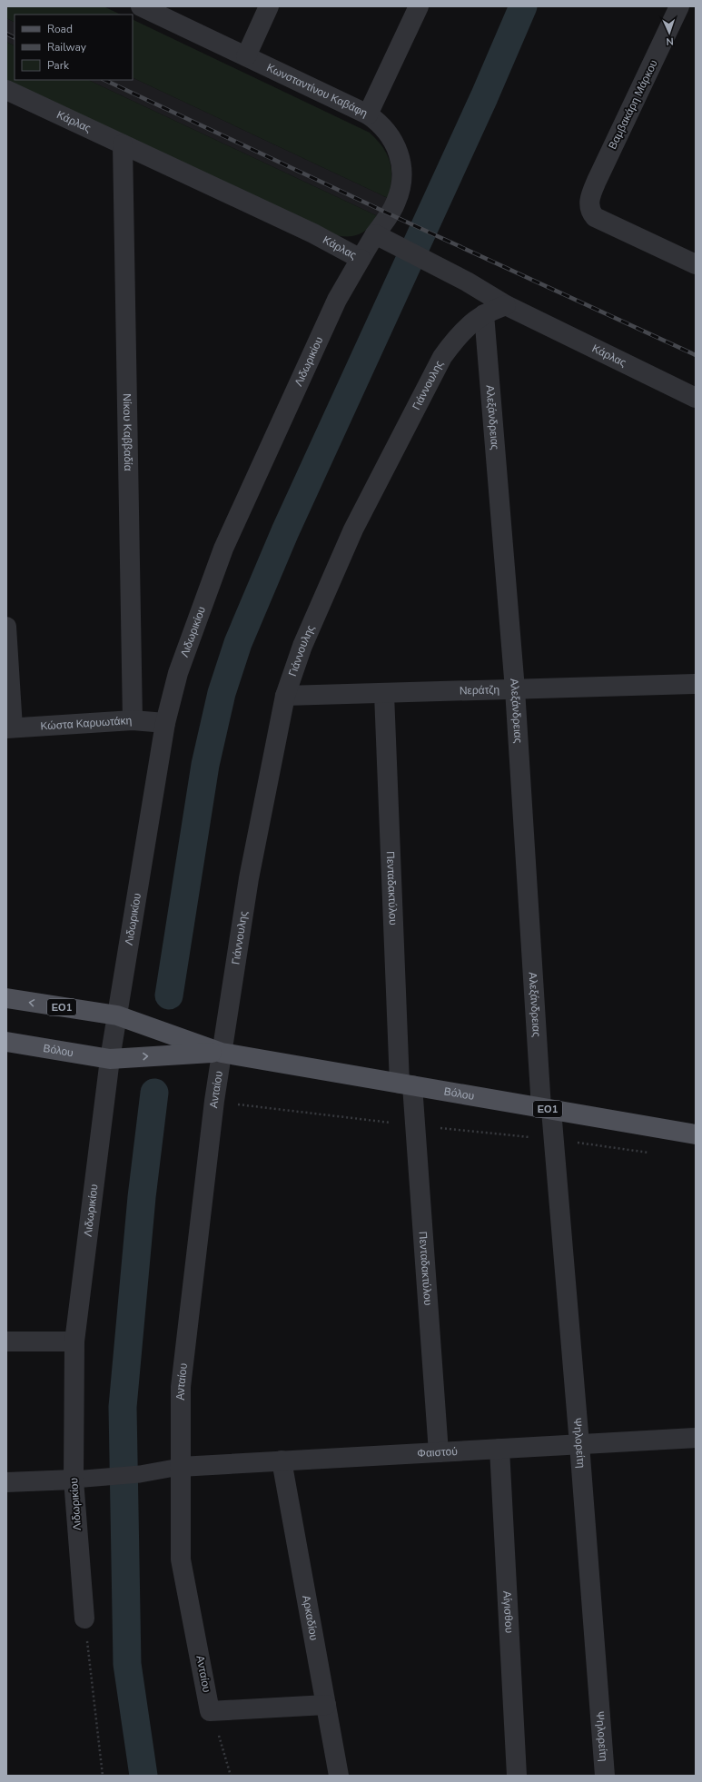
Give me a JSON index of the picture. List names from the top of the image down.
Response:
{
  "streets": {
    "main road": ["ΕΟ1", "Βόλου"],
    "street": [
      "Κωνσταντίνου Καβάφη",
      "Βαμβακάρη Μάρκου",
      "Κάρλας",
      "Λιδωρικίου",
      "Γιάννουλης",
      "Αλεξάνδρειας",
      "Νίκου Καββαδία",
      "Νεράτζη",
      "Κώστα Καρυωτάκη",
      "Πενταδακτύλου",
      "Ανταίου",
      "Ψηλορείτη",
      "Φαιστού",
      "Αίγισθου",
      "Αρκαδίου"
    ]
  },
  "crossings": [
    ["Κωνσταντίνου Καβάφη", "Κάρλας"],
    ["Κάρλας", "Λιδωρικίου"],
    ["Κάρλας", "Γιάννουλης"],
    ["Κάρλας", "Νίκου Καββαδία"],
    ["Λιδωρικίου", "Κώστα Καρυωτάκη"],
    ["Λιδωρικίου", "ΕΟ1"],
    ["Λιδωρικίου", "Βόλου"],
    ["Γιάννουλης", "Αλεξάνδρειας"],
    ["Γιάννουλης", "Νεράτζη"],
    ["Γιάννουλης", "ΕΟ1"],
    ["Γιάννουλης", "Βόλου"],
    ["Γιάννουλης", "Ανταίου"],
    ["Αλεξάνδρειας", "Νεράτζη"],
    ["Αλεξάνδρειας", "Βόλου"],
    ["Αλεξάνδρειας", "Ψηλορείτη"],
    ["Νίκου Καββαδία", "Κώστα Καρυωτάκη"],
    ["Νεράτζη", "Πενταδακτύλου"],
    ["Πενταδακτύλου", "Βόλου"],
    ["Πενταδακτύλου", "Φαιστού"],
    ["ΕΟ1", "Βόλου"],
    ["ΕΟ1", "Ανταίου"],
    ["Βόλου", "Ανταίου"],
    ["Βόλου", "Ψηλορείτη"],
    ["Ανταίου", "Φαιστού"],
    ["Ψηλορείτη", "Φαιστού"],
    ["Φαιστού", "Αίγισθου"],
    ["Φαιστού", "Αρκαδίου"]
  ],
  "legend": ["Road", "Railway", "Park"],
  "north": "bottom"
}
